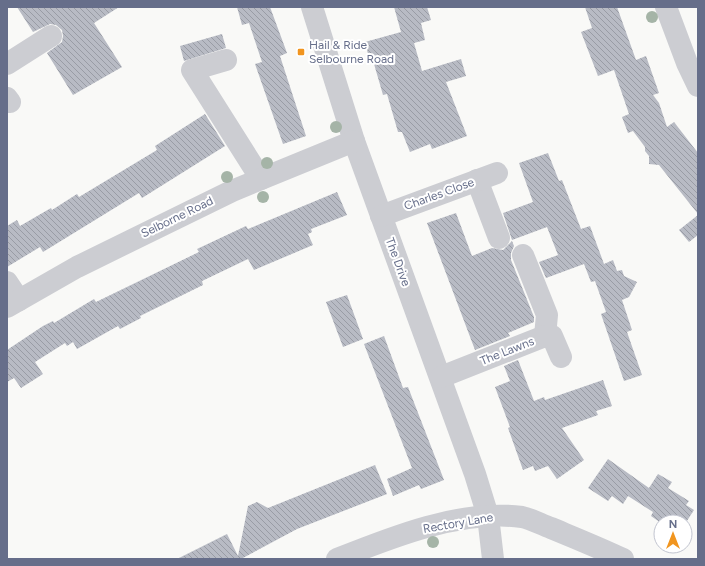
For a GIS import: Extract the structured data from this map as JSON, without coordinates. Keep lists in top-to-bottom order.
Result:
{
  "streets": {
    "street": [
      "Charles Close",
      "Selborne Road",
      "The Drive",
      "The Lawns",
      "Rectory Lane"
    ]
  },
  "crossings": [
    ["Charles Close", "The Drive"],
    ["Selborne Road", "The Drive"],
    ["The Drive", "The Lawns"],
    ["The Drive", "Rectory Lane"]
  ],
  "places": {
    "transit": ["Hail & Ride Selbourne Road"]
  },
  "north": "top"
}
